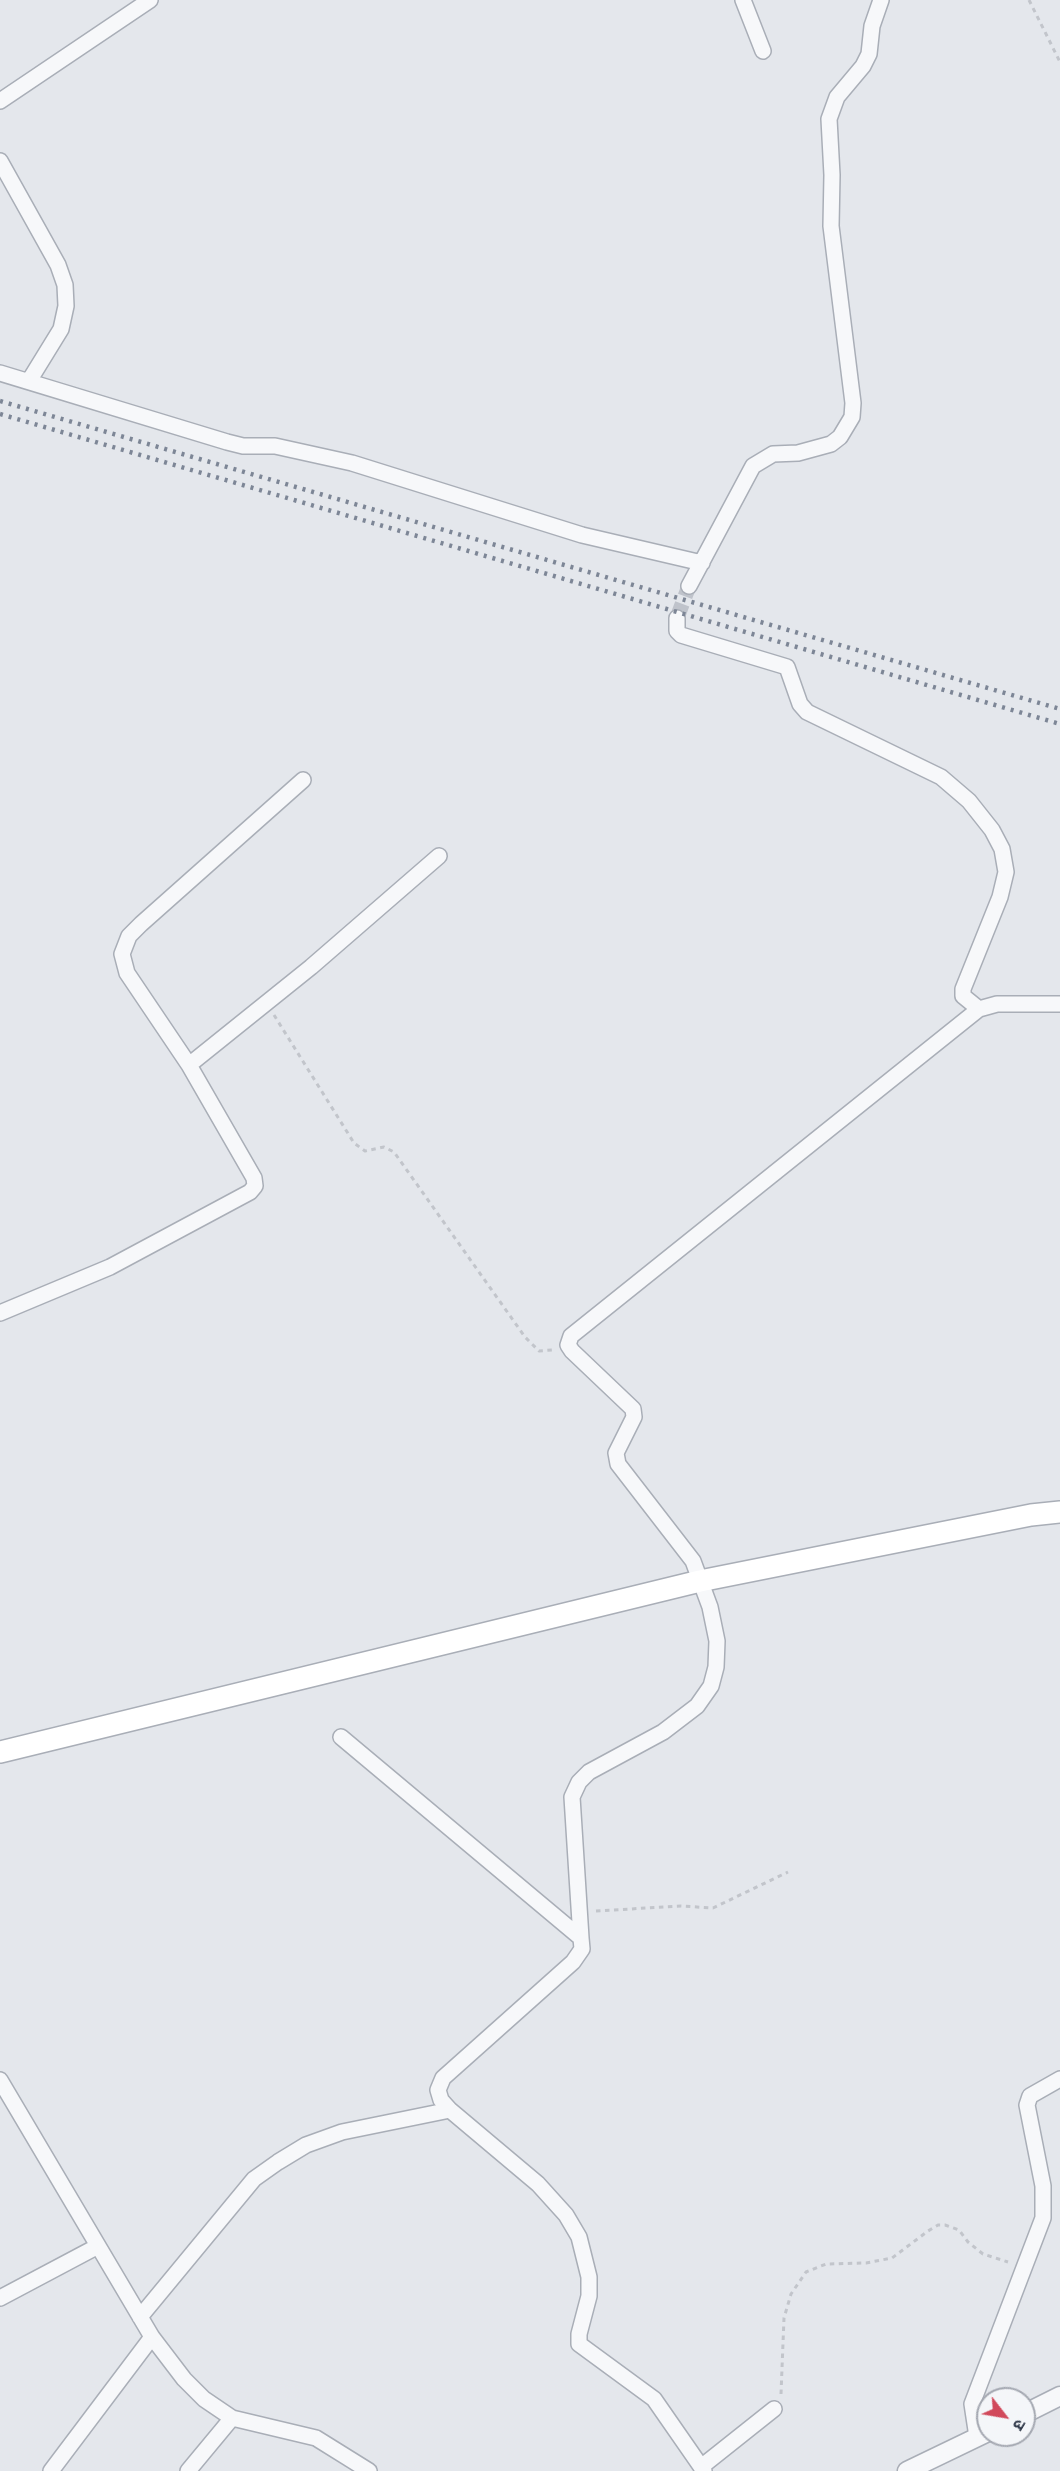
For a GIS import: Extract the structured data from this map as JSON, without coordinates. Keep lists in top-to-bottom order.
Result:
{
  "north": "bottom right"
}
